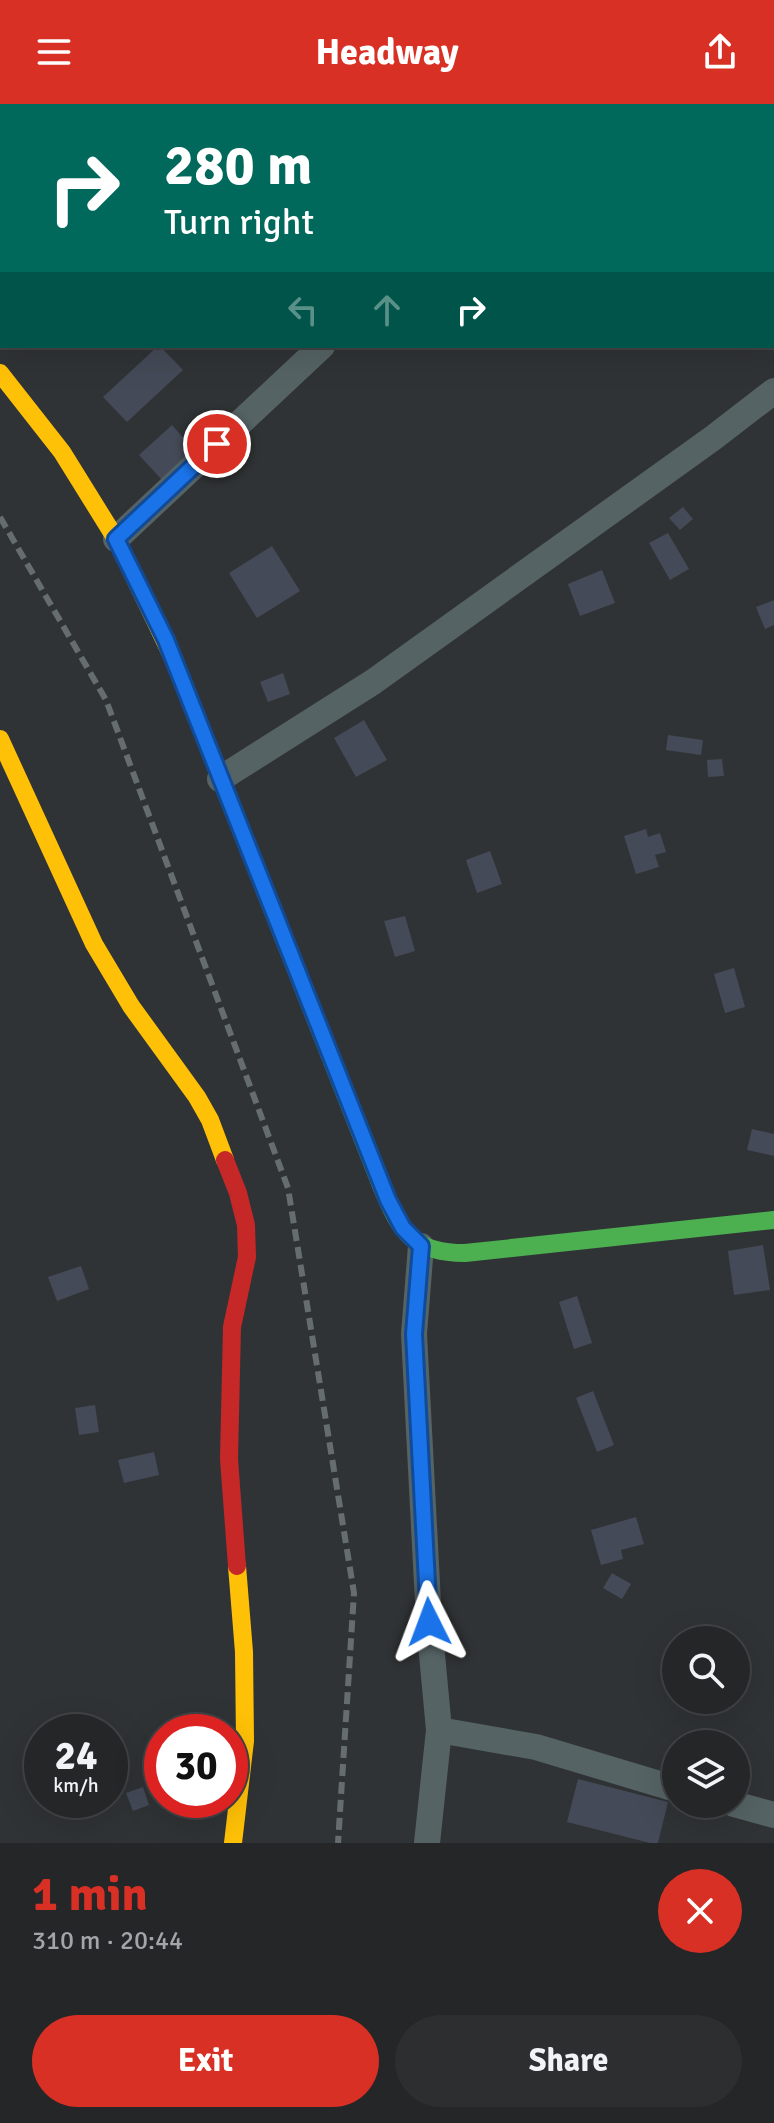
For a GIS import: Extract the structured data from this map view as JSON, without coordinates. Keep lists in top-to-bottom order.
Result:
{
  "page": {
    "header": "Headway",
    "turn": ["280 m", "Turn right"],
    "speed": "24 km/h",
    "limit": "30",
    "heading": ["1 min", "310 m · 20:44"],
    "buttons": ["Exit", "Share"]
  }
}
